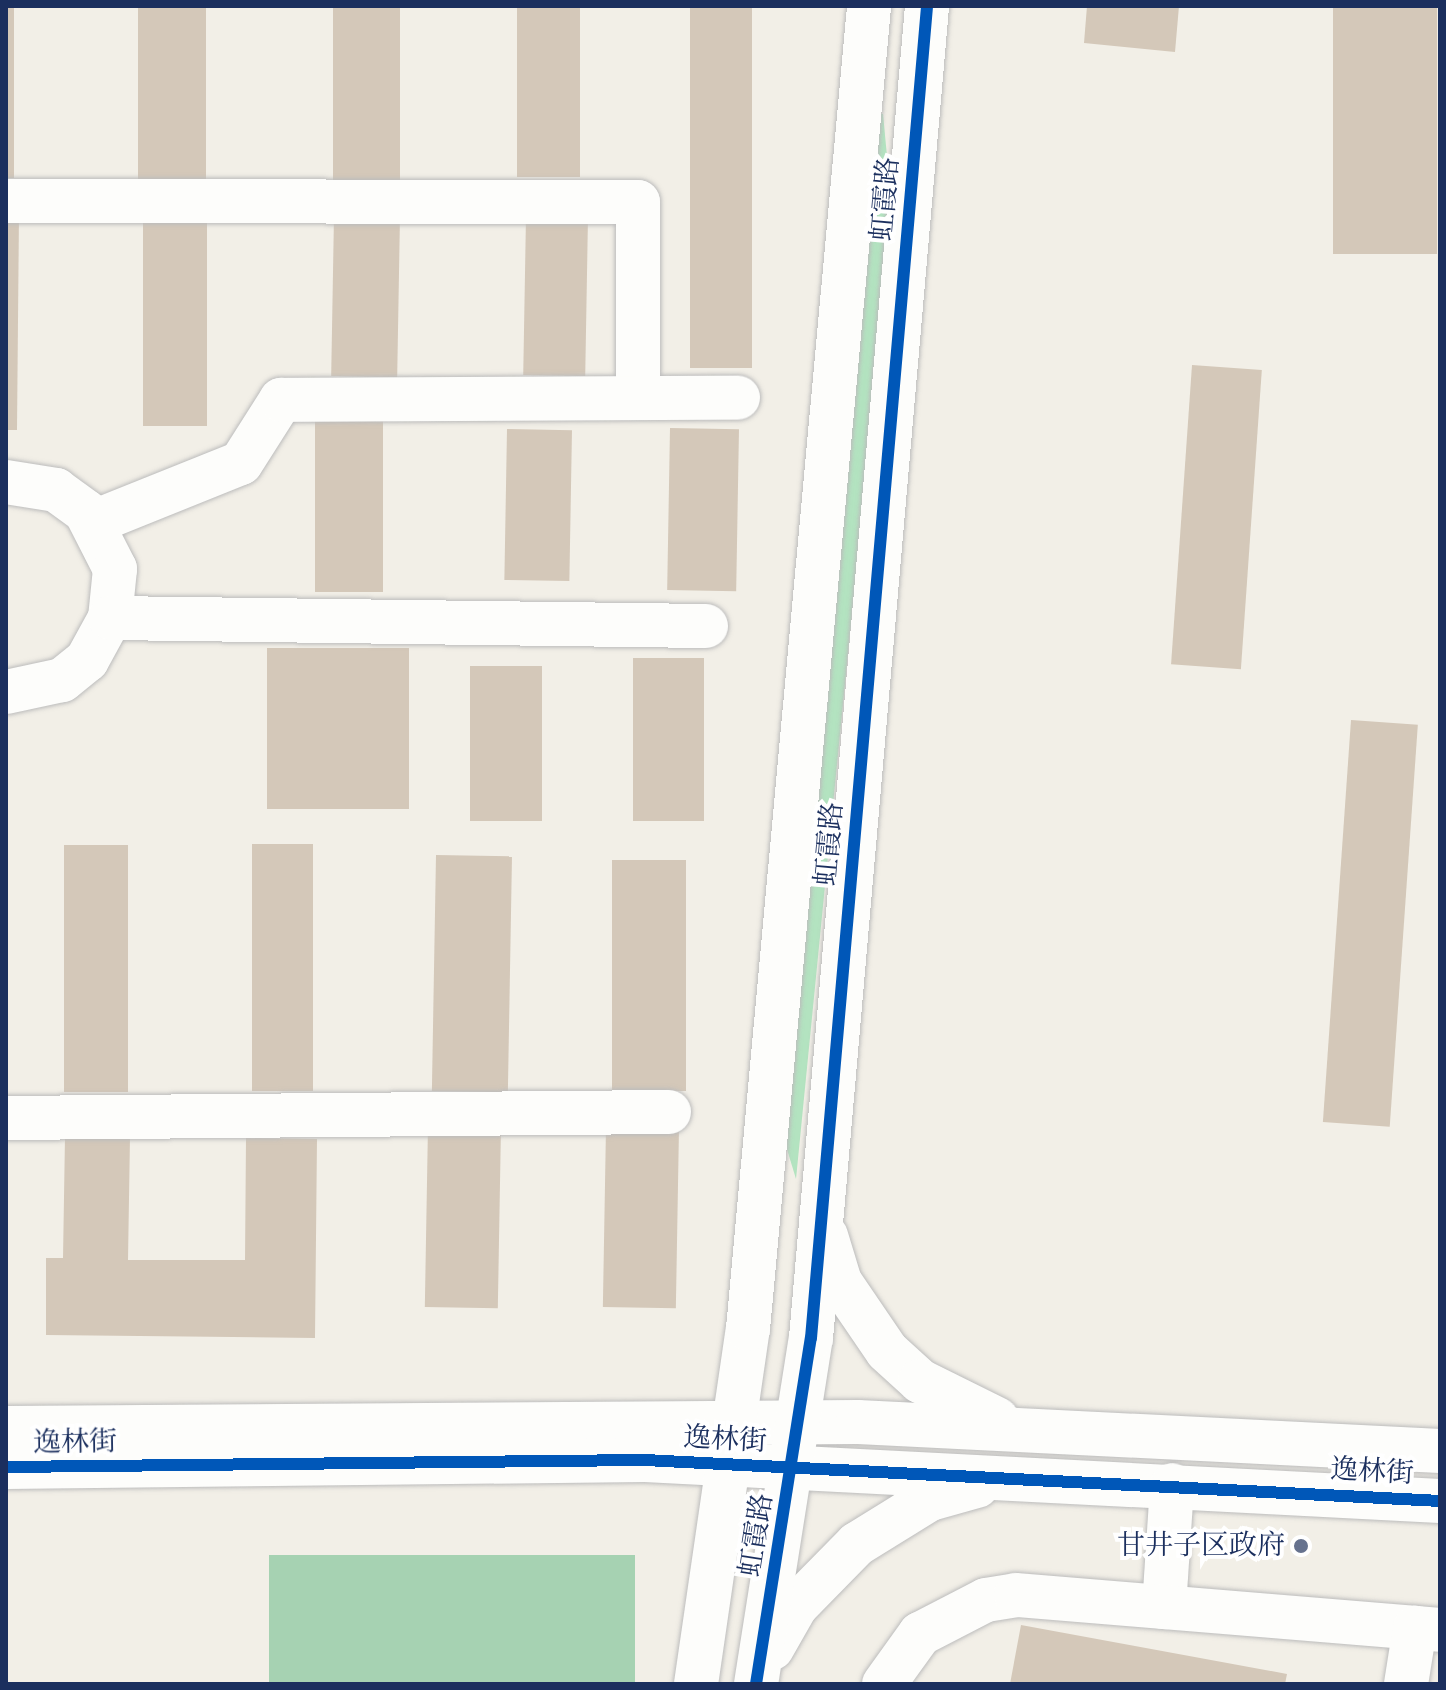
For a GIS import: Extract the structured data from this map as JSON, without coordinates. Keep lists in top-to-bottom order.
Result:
{
  "streets": {
    "street": ["虹霞路", "逸林街"]
  },
  "crossings": [
    ["虹霞路", "逸林街"]
  ],
  "places": ["甘井子区政府"]
}
